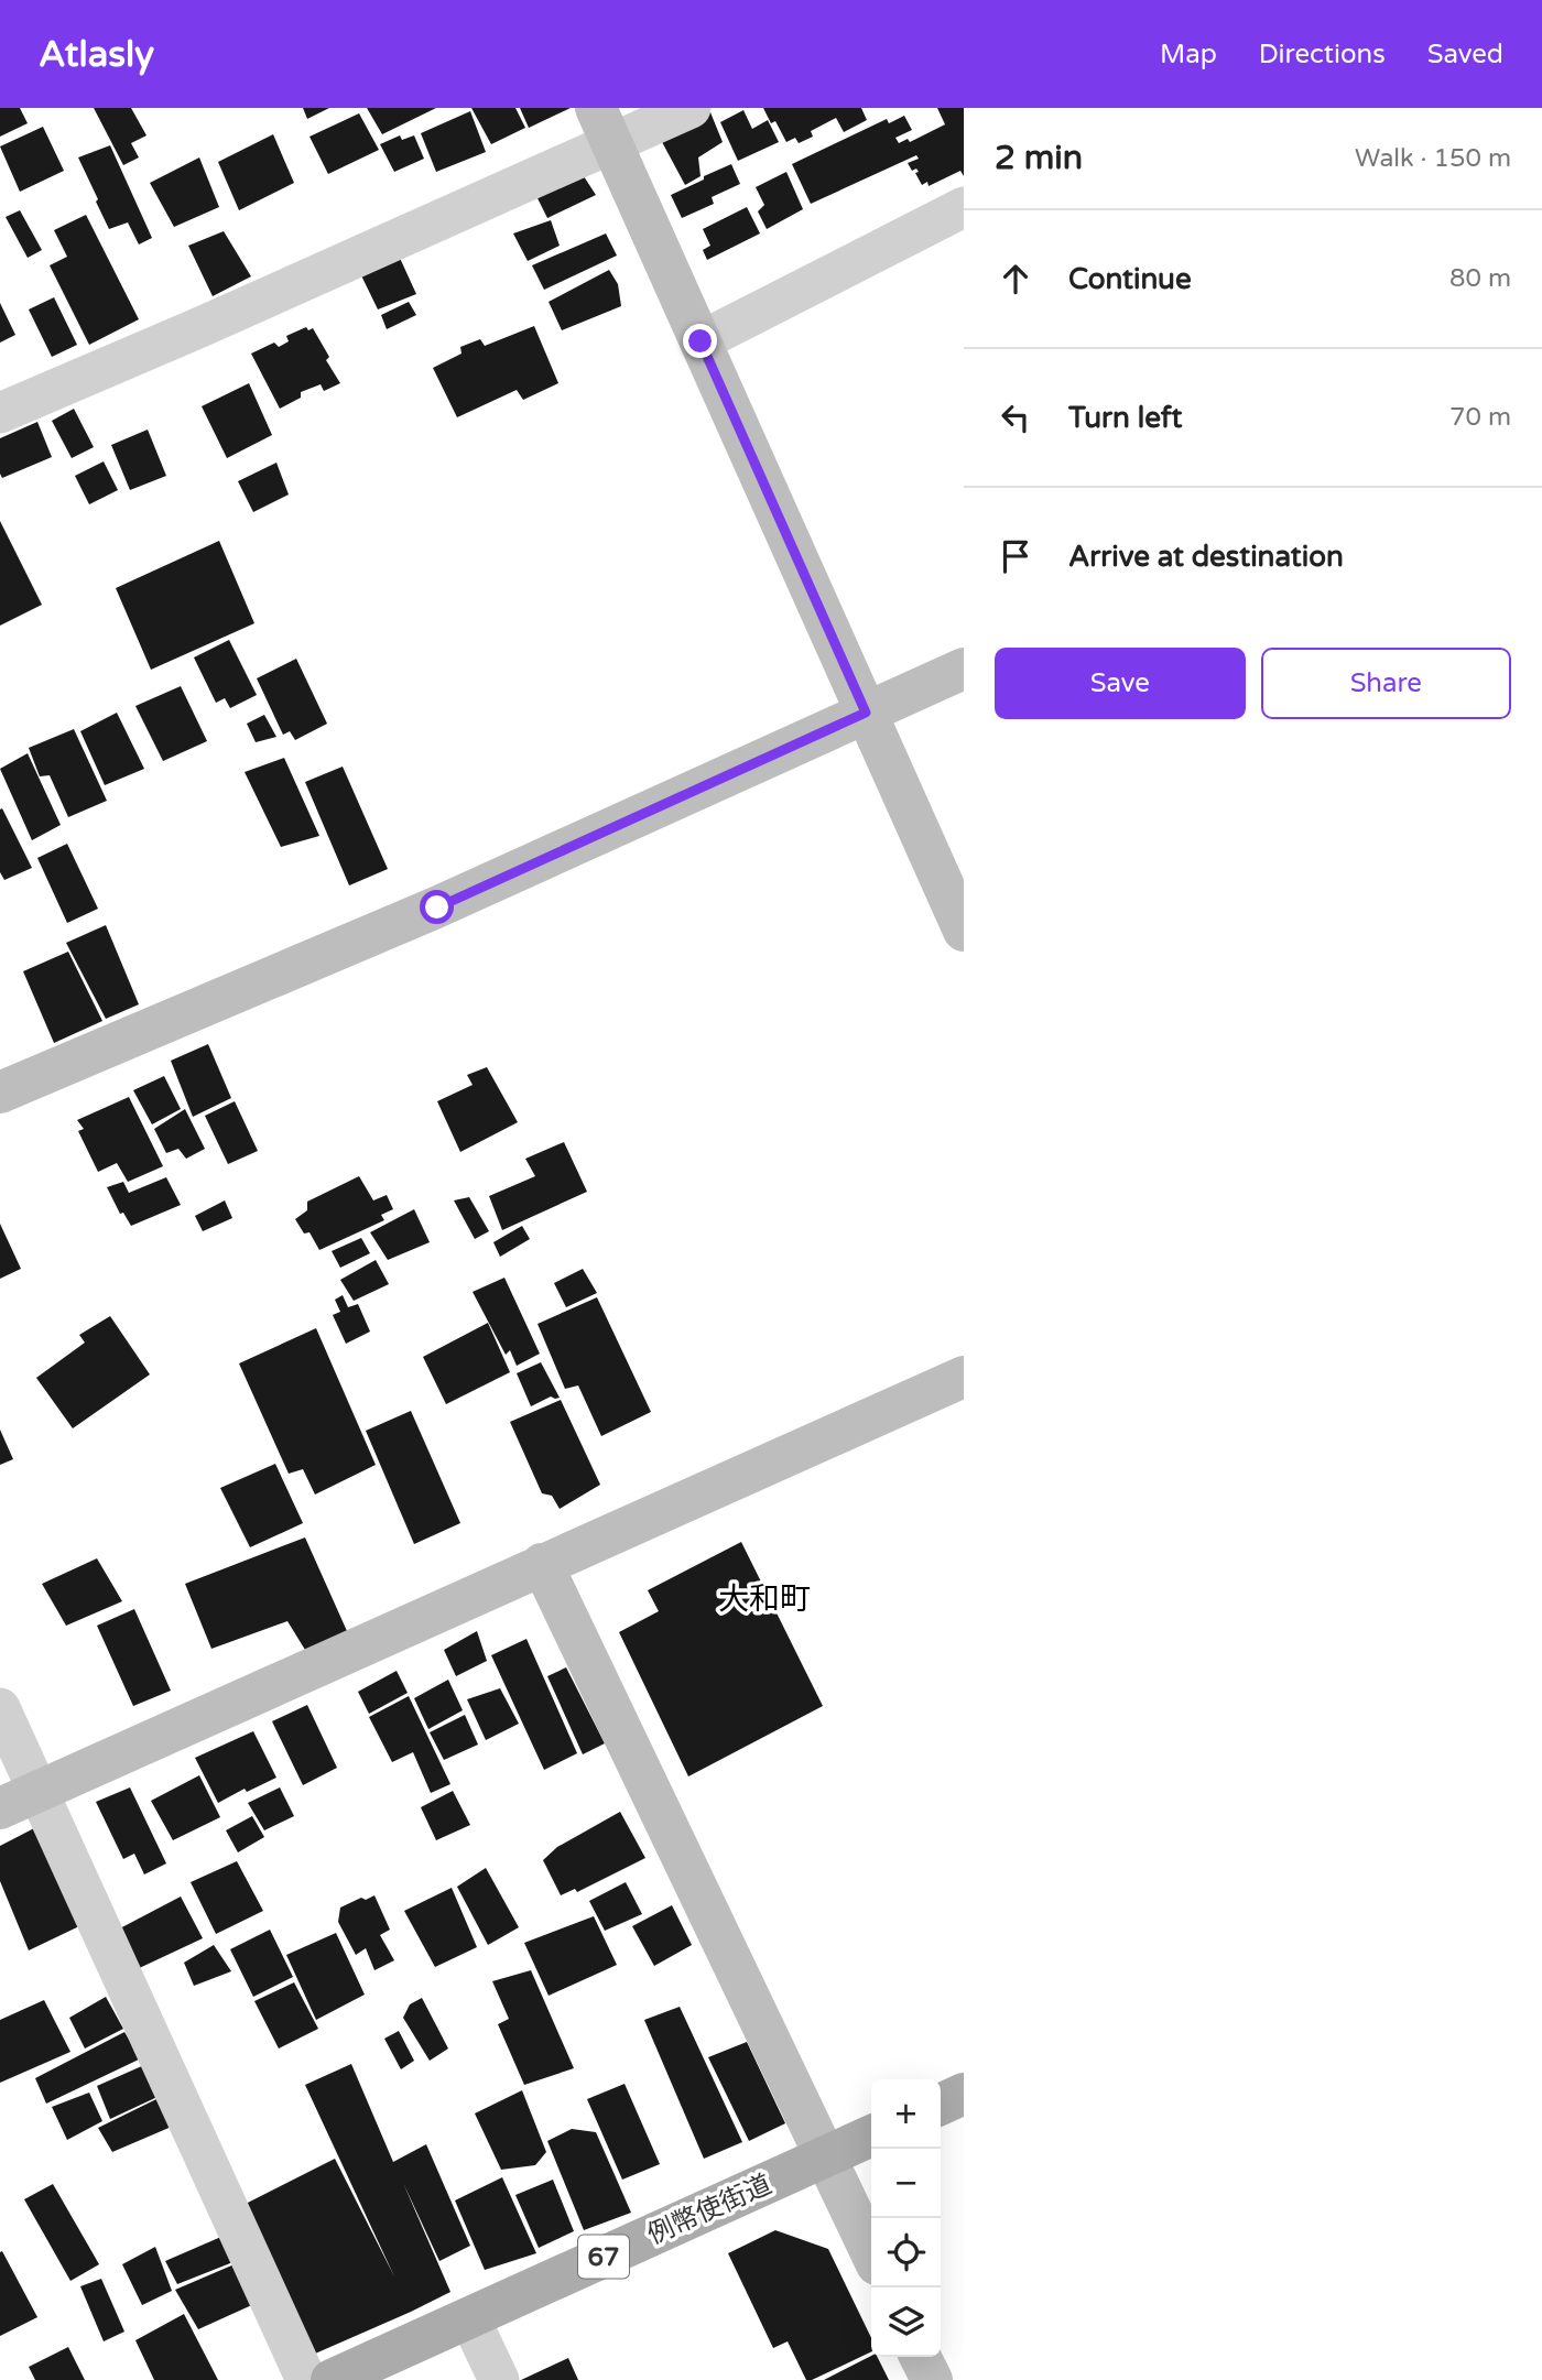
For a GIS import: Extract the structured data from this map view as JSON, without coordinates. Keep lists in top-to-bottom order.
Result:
{
  "streets": {
    "main road": ["例幣使街道", "67"]
  },
  "districts": ["大和町"],
  "page": {
    "header": "Atlasly",
    "nav": ["Map", "Directions", "Saved"],
    "heading": ["2 min", "Walk · 150 m"],
    "list": [
      ["Continue", "80 m"],
      ["Turn left", "70 m"],
      "Arrive at destination"
    ],
    "buttons": ["Save", "Share"],
    "map_buttons": ["+", "−"]
  }
}
